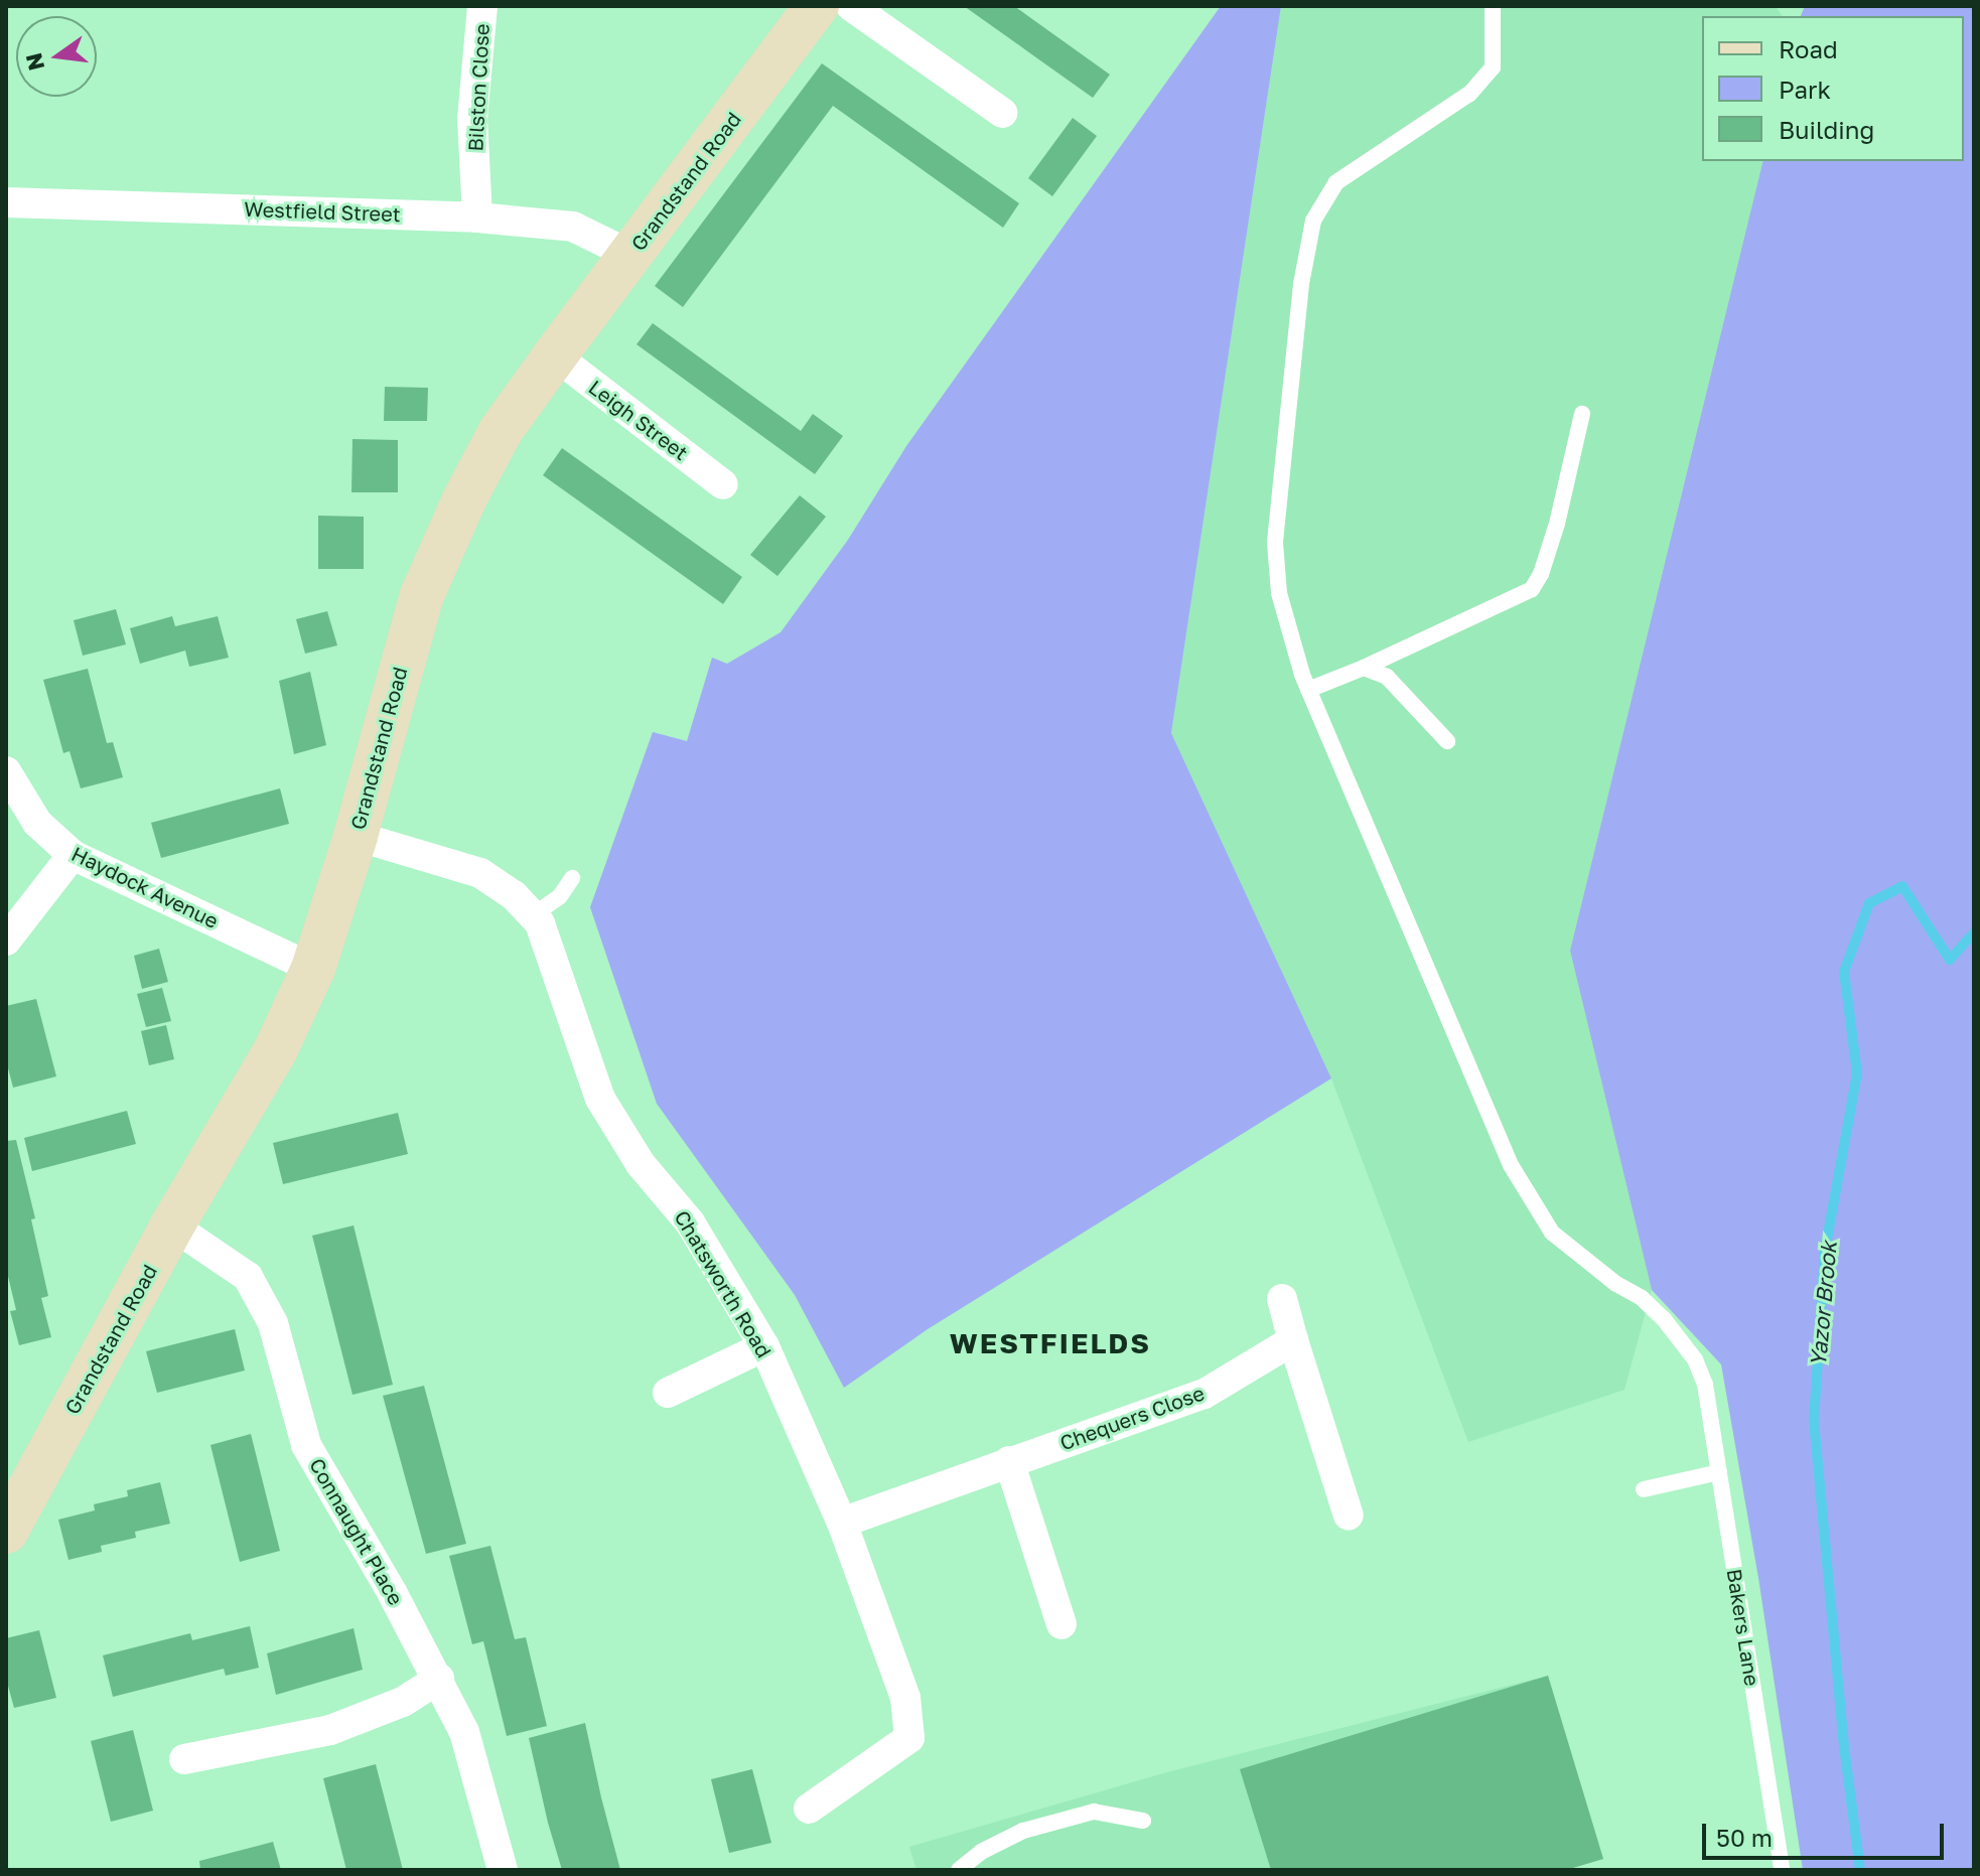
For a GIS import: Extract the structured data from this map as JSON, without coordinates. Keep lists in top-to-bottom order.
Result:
{
  "streets": {
    "street": [
      "Bilston Close",
      "Grandstand Road",
      "Westfield Street",
      "Leigh Street",
      "Haydock Avenue",
      "Chatsworth Road",
      "Chequers Close",
      "Connaught Place"
    ],
    "lane": ["Bakers Lane"]
  },
  "crossings": [
    ["Bilston Close", "Westfield Street"],
    ["Grandstand Road", "Westfield Street"],
    ["Grandstand Road", "Leigh Street"],
    ["Grandstand Road", "Haydock Avenue"],
    ["Grandstand Road", "Chatsworth Road"],
    ["Grandstand Road", "Connaught Place"],
    ["Chatsworth Road", "Chequers Close"]
  ],
  "districts": ["WESTFIELDS"],
  "water": ["Yazor Brook"],
  "legend": ["Road", "Park", "Building"],
  "scale_bar": "50 m",
  "north": "left"
}
